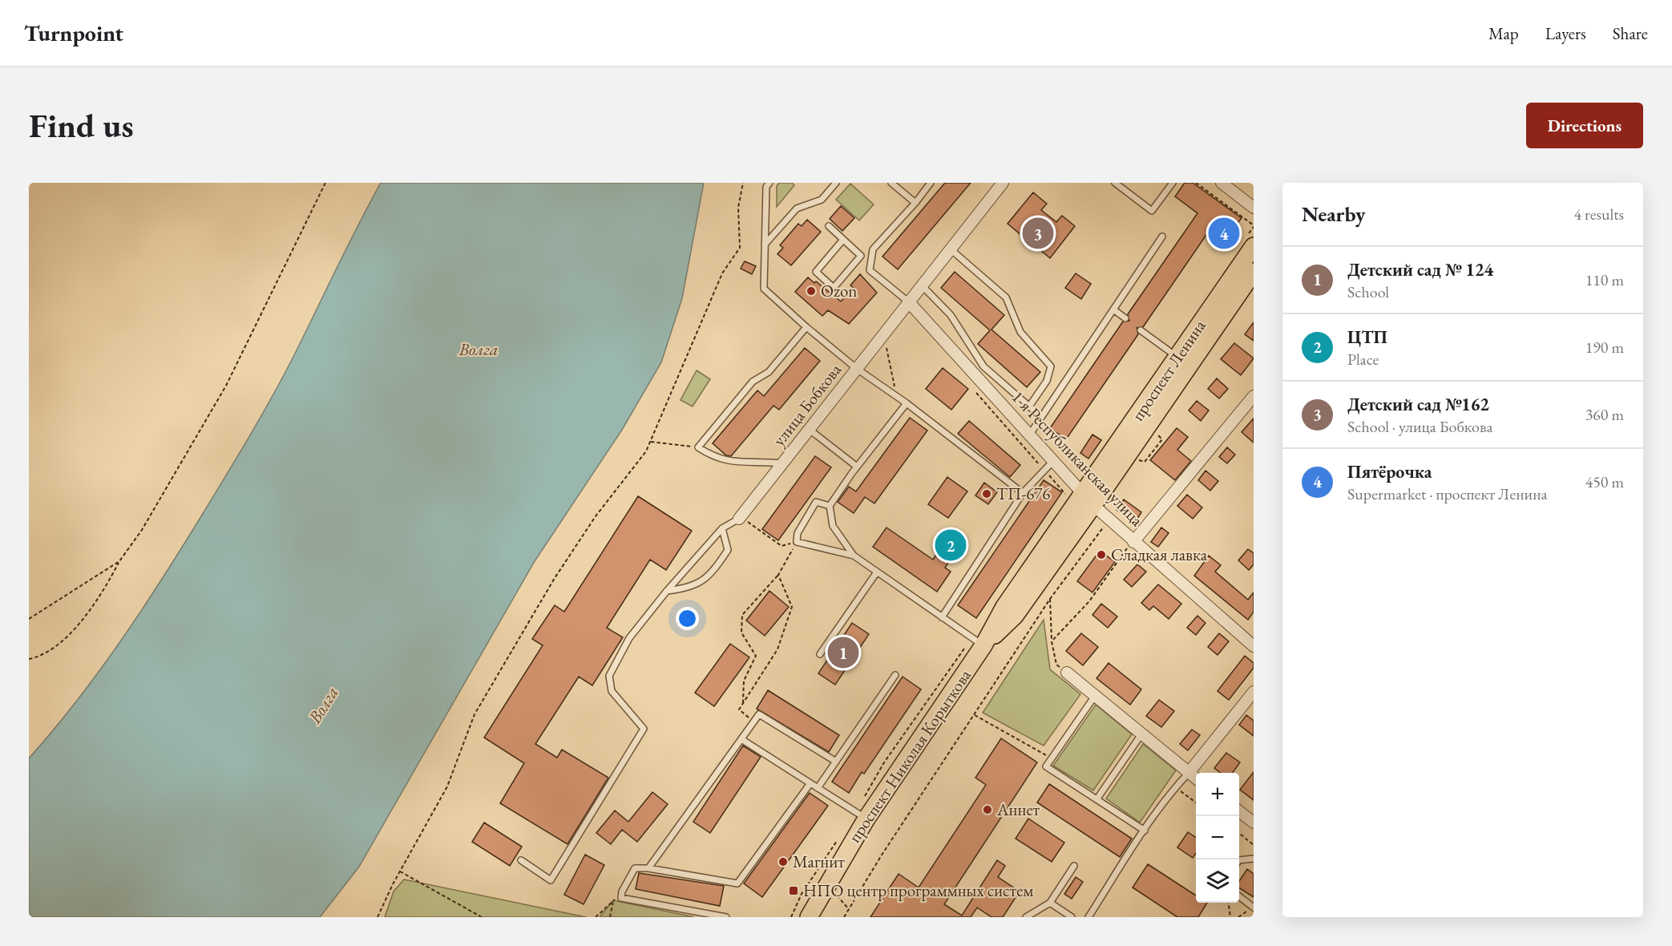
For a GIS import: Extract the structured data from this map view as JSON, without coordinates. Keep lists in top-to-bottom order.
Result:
{
  "streets": {
    "main road": ["проспект Ленина", "проспект Николая Корыткова"],
    "street": ["улица Бобкова", "1-я Республиканская улица"]
  },
  "crossings": [
    ["проспект Ленина", "1-я Республиканская улица"],
    ["проспект Ленина", "проспект Николая Корыткова"],
    ["улица Бобкова", "1-я Республиканская улица"],
    ["1-я Республиканская улица", "проспект Николая Корыткова"]
  ],
  "water": ["Волга"],
  "places": {
    "other": [
      "Ozon",
      "ТП-676",
      "Сладкая лавка",
      "Аннет",
      "Магнит"
    ],
    "transit": ["НПО центр программных систем"]
  },
  "page": {
    "header": "Turnpoint",
    "nav": ["Map", "Layers", "Share"],
    "buttons": "Directions",
    "title": "Find us",
    "heading": ["Nearby", "4 results"],
    "pins": [
      "3",
      "4",
      "2",
      "1"
    ],
    "list": [
      {
        "mark": "1",
        "name": "Детский сад № 124",
        "note": "School",
        "value": "110 m"
      },
      {
        "mark": "2",
        "name": "ЦТП",
        "note": "Place",
        "value": "190 m"
      },
      {
        "mark": "3",
        "name": "Детский сад №162",
        "note": "School · улица Бобкова",
        "value": "360 m"
      },
      {
        "mark": "4",
        "name": "Пятёрочка",
        "note": "Supermarket · проспект Ленина",
        "value": "450 m"
      }
    ],
    "map_buttons": ["+", "−"]
  }
}
